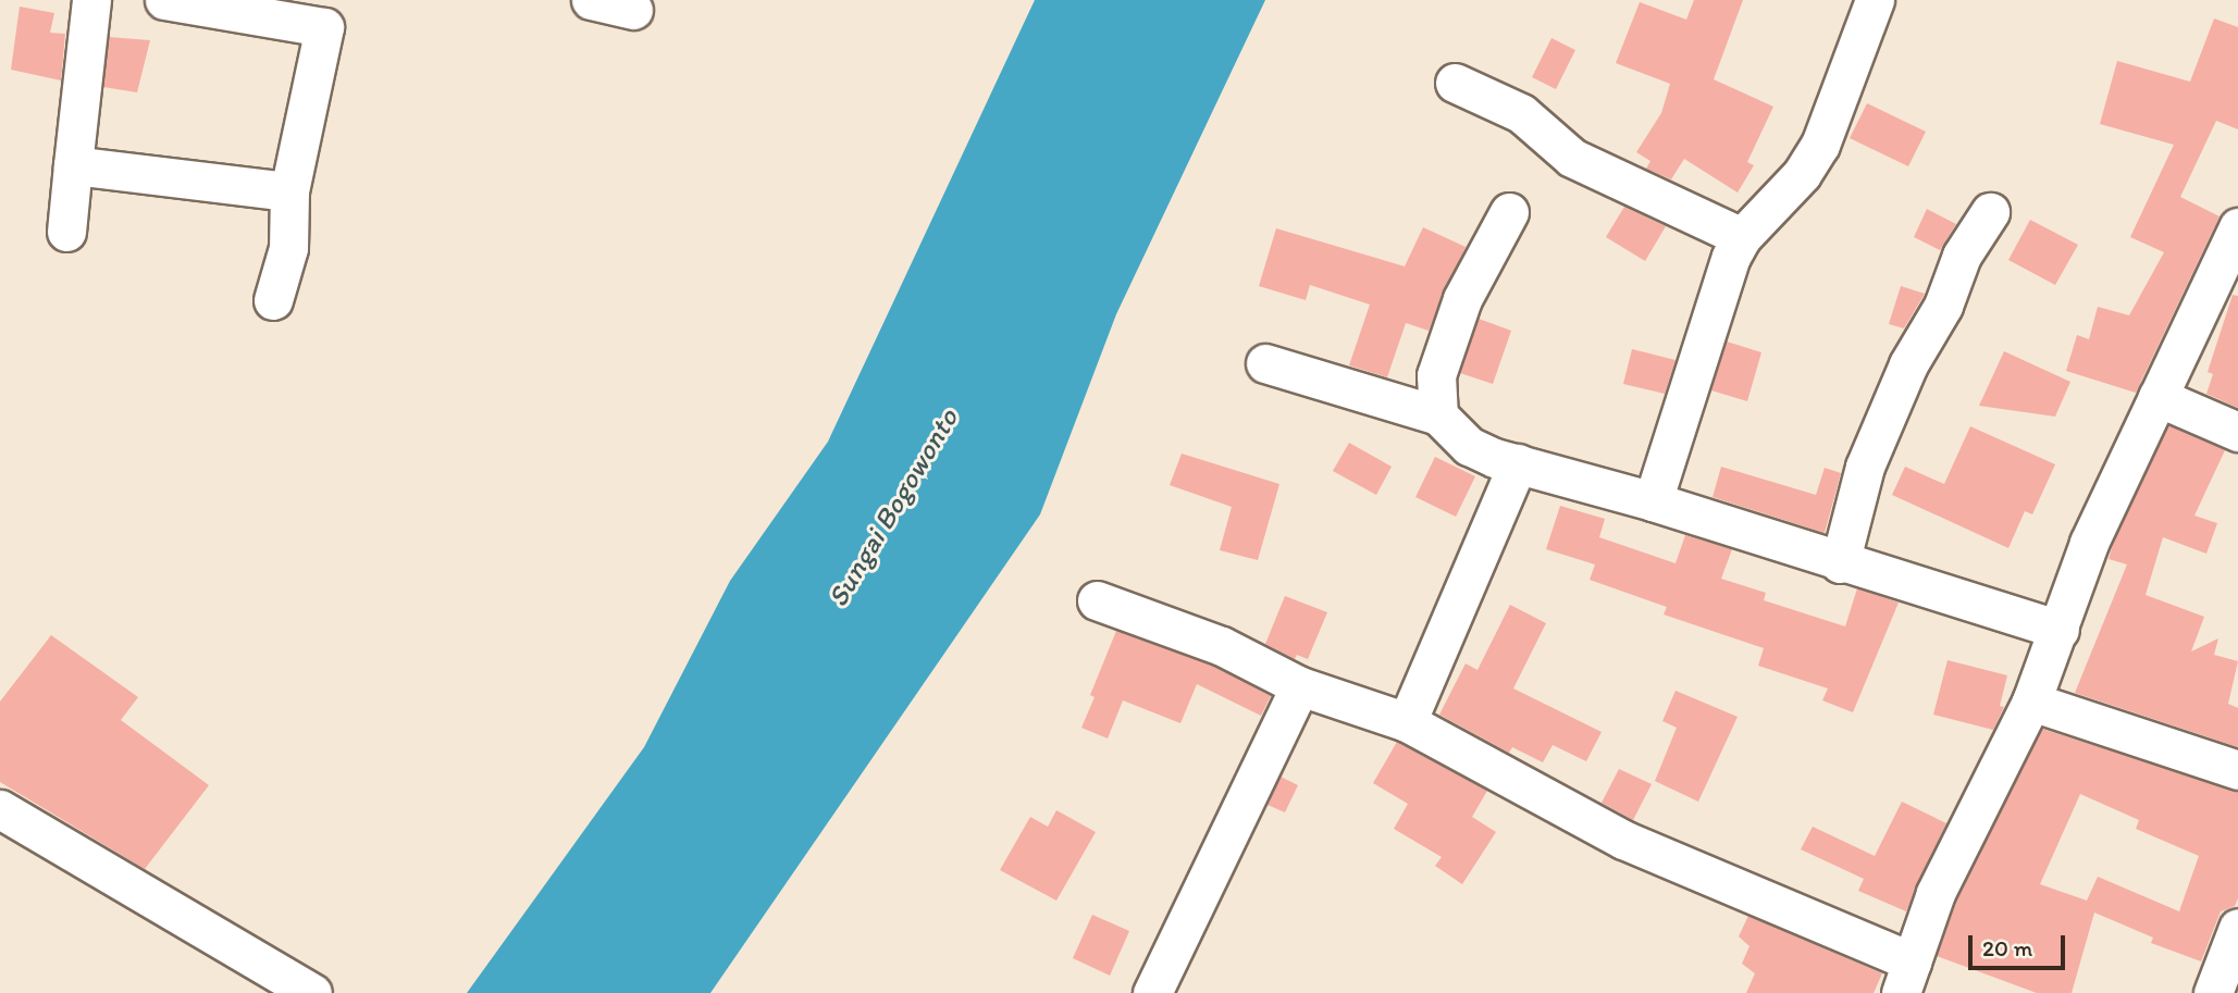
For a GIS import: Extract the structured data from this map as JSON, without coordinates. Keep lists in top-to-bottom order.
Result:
{
  "water": ["Sungai Bogowonto"],
  "scale_bar": "20 m"
}
